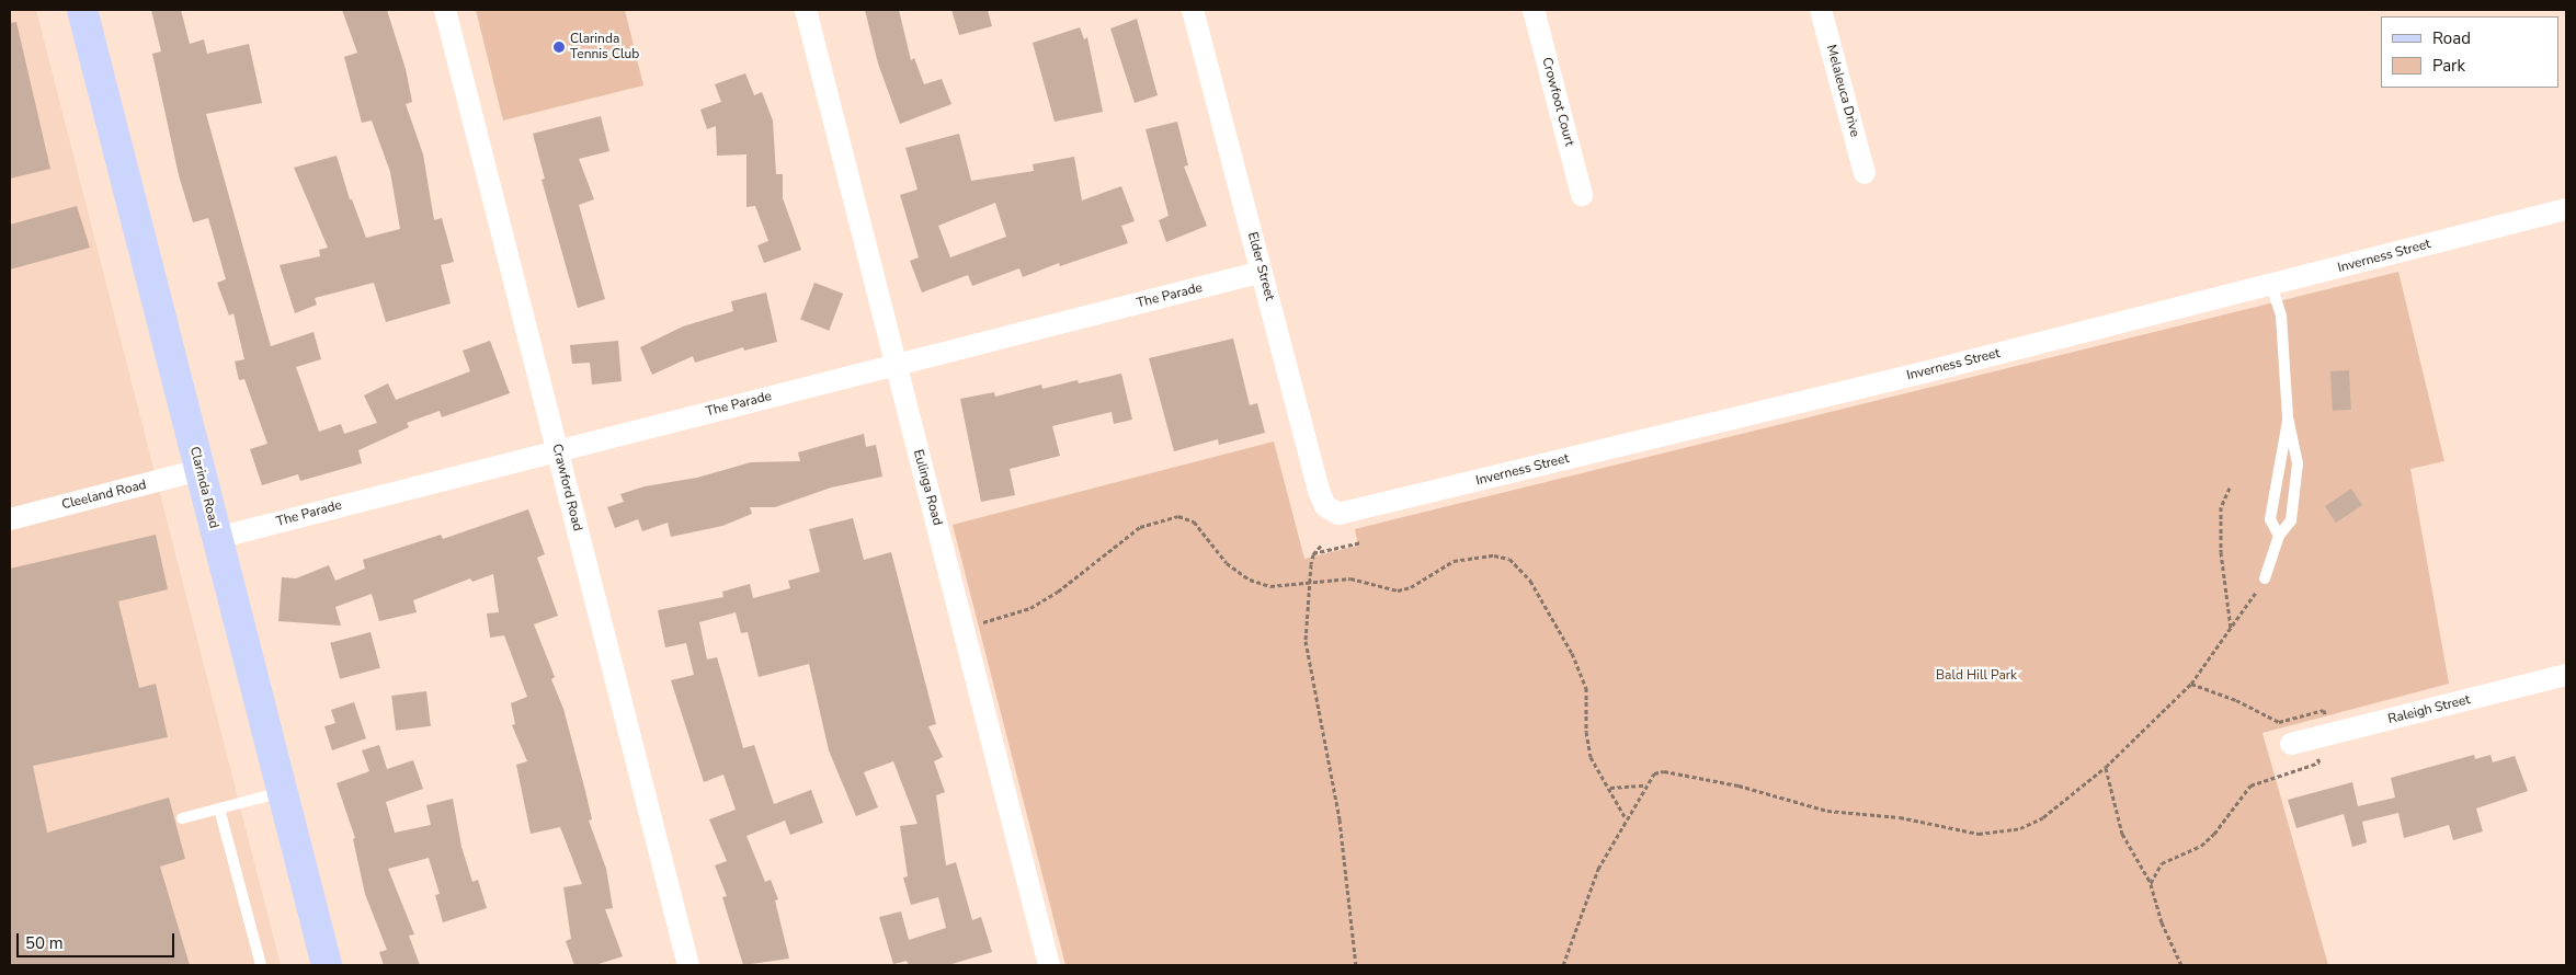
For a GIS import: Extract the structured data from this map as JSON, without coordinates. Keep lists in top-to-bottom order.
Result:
{
  "streets": {
    "main road": ["Clarinda Road"],
    "street": [
      "Melaleuca Drive",
      "Crowfoot Court",
      "Inverness Street",
      "Elder Street",
      "The Parade",
      "Crawford Road",
      "Eulinga Road",
      "Cleeland Road",
      "Raleigh Street"
    ]
  },
  "crossings": [
    ["Inverness Street", "Elder Street"],
    ["Elder Street", "The Parade"],
    ["The Parade", "Clarinda Road"],
    ["The Parade", "Crawford Road"],
    ["The Parade", "Eulinga Road"],
    ["Clarinda Road", "Cleeland Road"]
  ],
  "parks": ["Bald Hill Park"],
  "places": ["Clarinda Tennis Club"],
  "legend": ["Road", "Park"],
  "scale_bar": "50 m"
}
